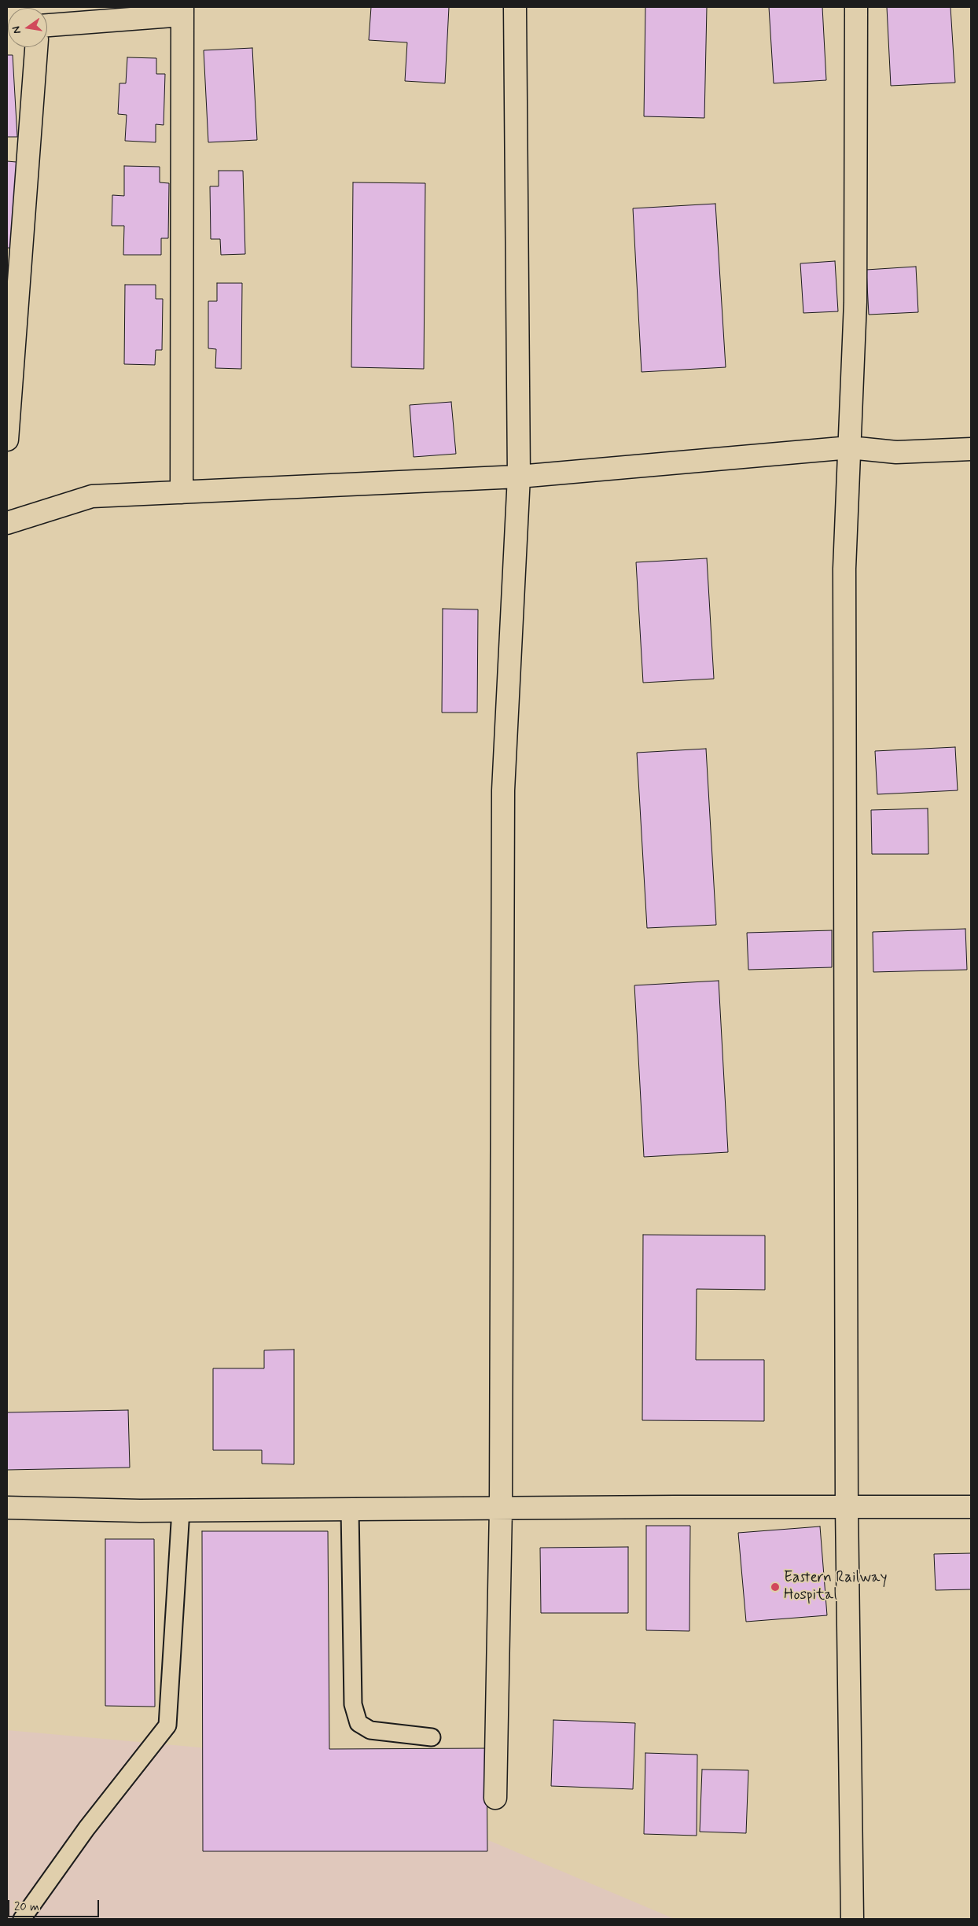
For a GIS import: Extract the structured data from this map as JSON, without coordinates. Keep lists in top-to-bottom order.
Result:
{
  "places": ["Eastern Railway Hospital"],
  "scale_bar": "20 m",
  "north": "left"
}
